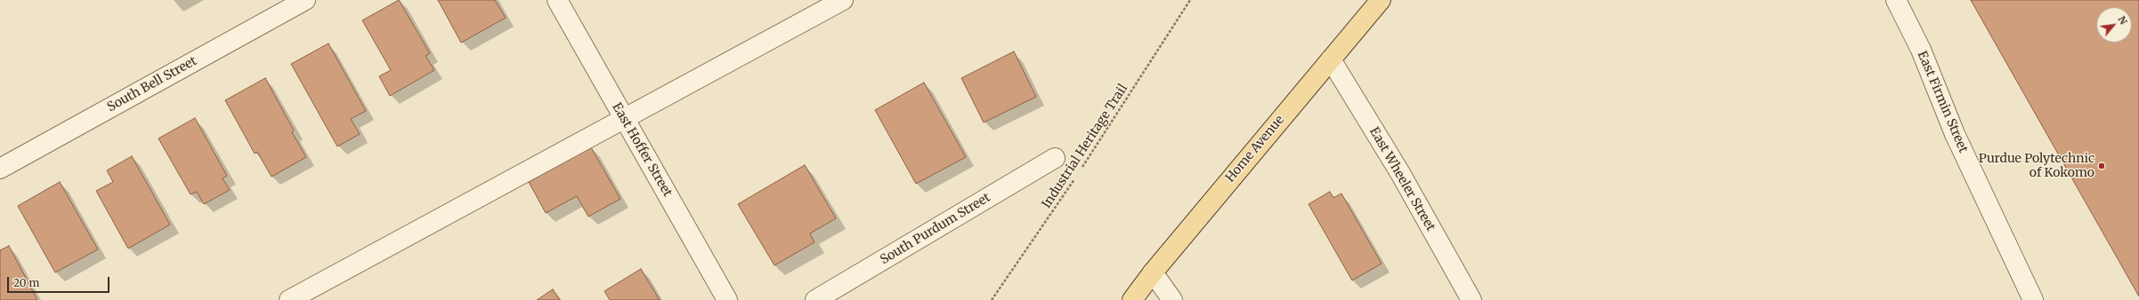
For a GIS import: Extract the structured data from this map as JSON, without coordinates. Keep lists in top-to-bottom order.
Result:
{
  "streets": {
    "main road": ["Home Avenue"],
    "street": [
      "South Bell Street",
      "East Firmin Street",
      "East Hoffer Street",
      "East Wheeler Street",
      "South Purdum Street"
    ],
    "path": ["Industrial Heritage Trail"]
  },
  "crossings": [
    ["Home Avenue", "East Wheeler Street"]
  ],
  "places": ["Purdue Polytechnic of Kokomo"],
  "scale_bar": "20 m",
  "north": "top right"
}
